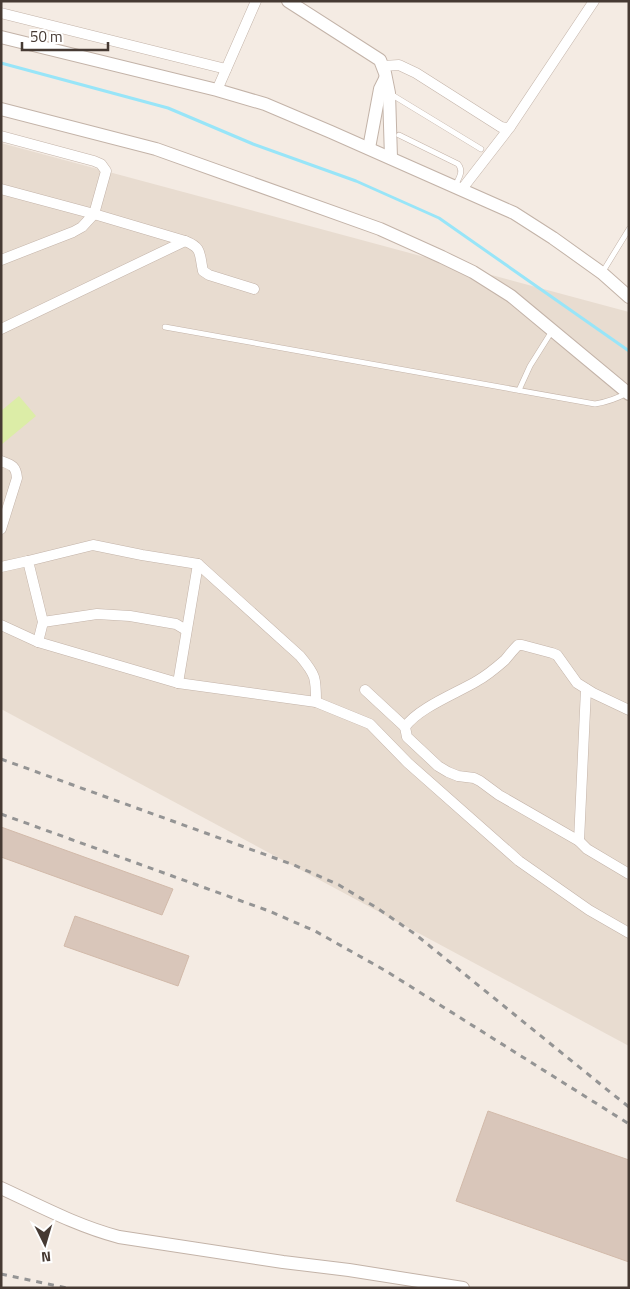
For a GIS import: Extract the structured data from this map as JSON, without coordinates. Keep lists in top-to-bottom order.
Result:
{
  "scale_bar": "50 m",
  "north": "bottom"
}
